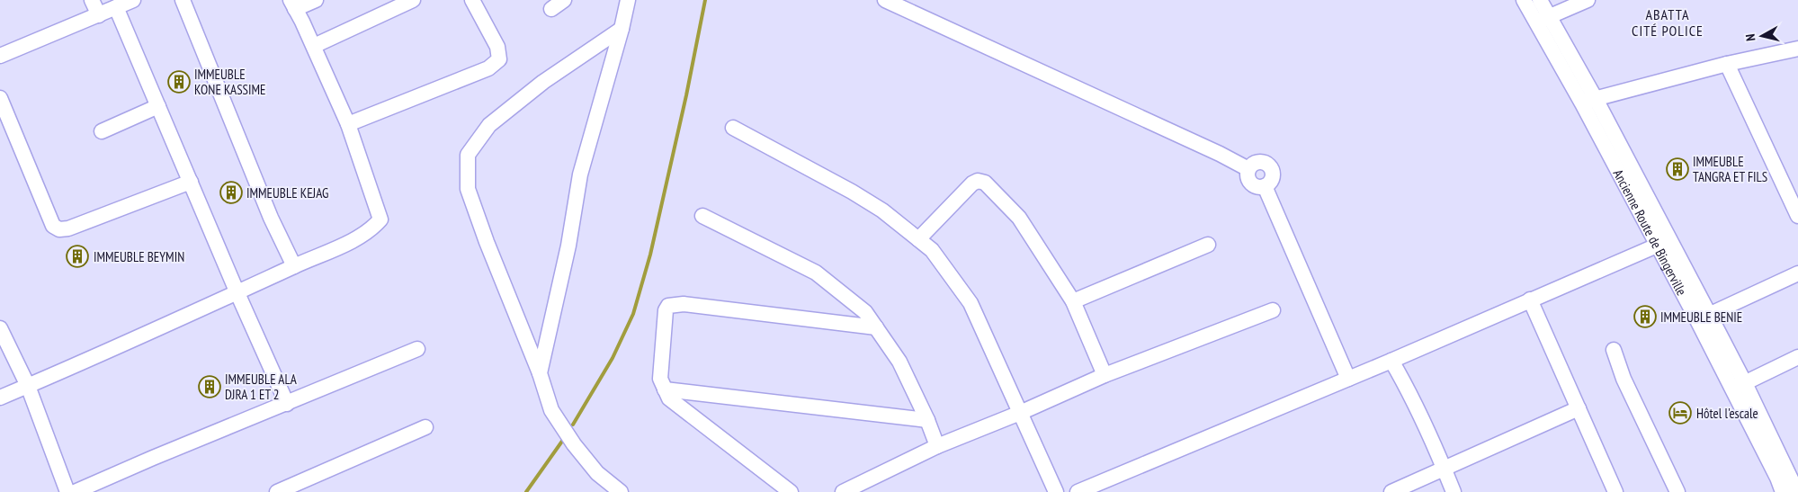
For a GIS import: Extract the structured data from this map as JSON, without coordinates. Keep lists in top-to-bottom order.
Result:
{
  "streets": {
    "street": ["Ancienne Route de Bingerville"]
  },
  "districts": ["ABATTA CITÉ POLICE"],
  "places": {
    "building": [
      "IMMEUBLE KONE KASSIME",
      "IMMEUBLE TANGRA ET FILS",
      "IMMEUBLE KEJAG",
      "IMMEUBLE BEYMIN",
      "IMMEUBLE BENIE",
      "IMMEUBLE ALA DJRA 1 ET 2"
    ],
    "hotel": ["Hôtel l'escale"]
  },
  "north": "left"
}
